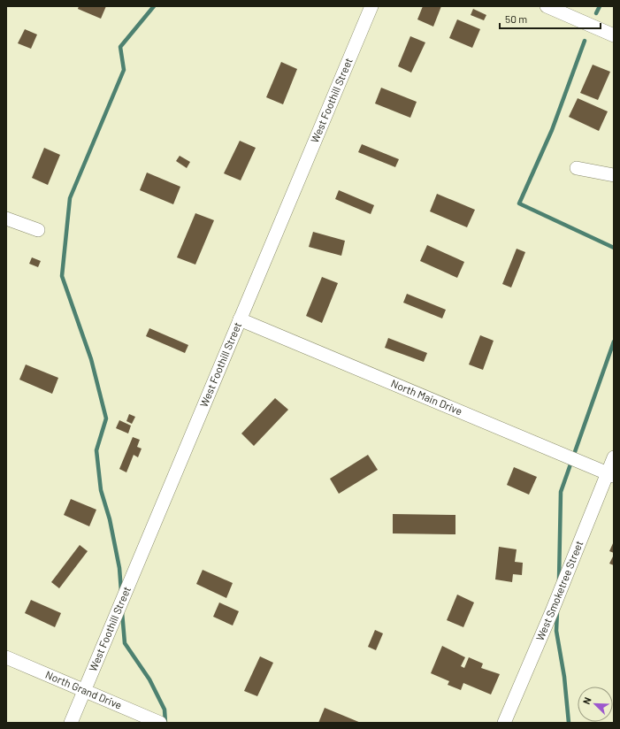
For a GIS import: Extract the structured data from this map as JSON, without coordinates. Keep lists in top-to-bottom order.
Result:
{
  "streets": {
    "street": [
      "West Foothill Street",
      "North Main Drive",
      "West Smoketree Street",
      "North Grand Drive"
    ]
  },
  "crossings": [
    ["West Foothill Street", "North Main Drive"],
    ["West Foothill Street", "North Grand Drive"],
    ["North Main Drive", "West Smoketree Street"]
  ],
  "scale_bar": "50 m",
  "north": "top left"
}
